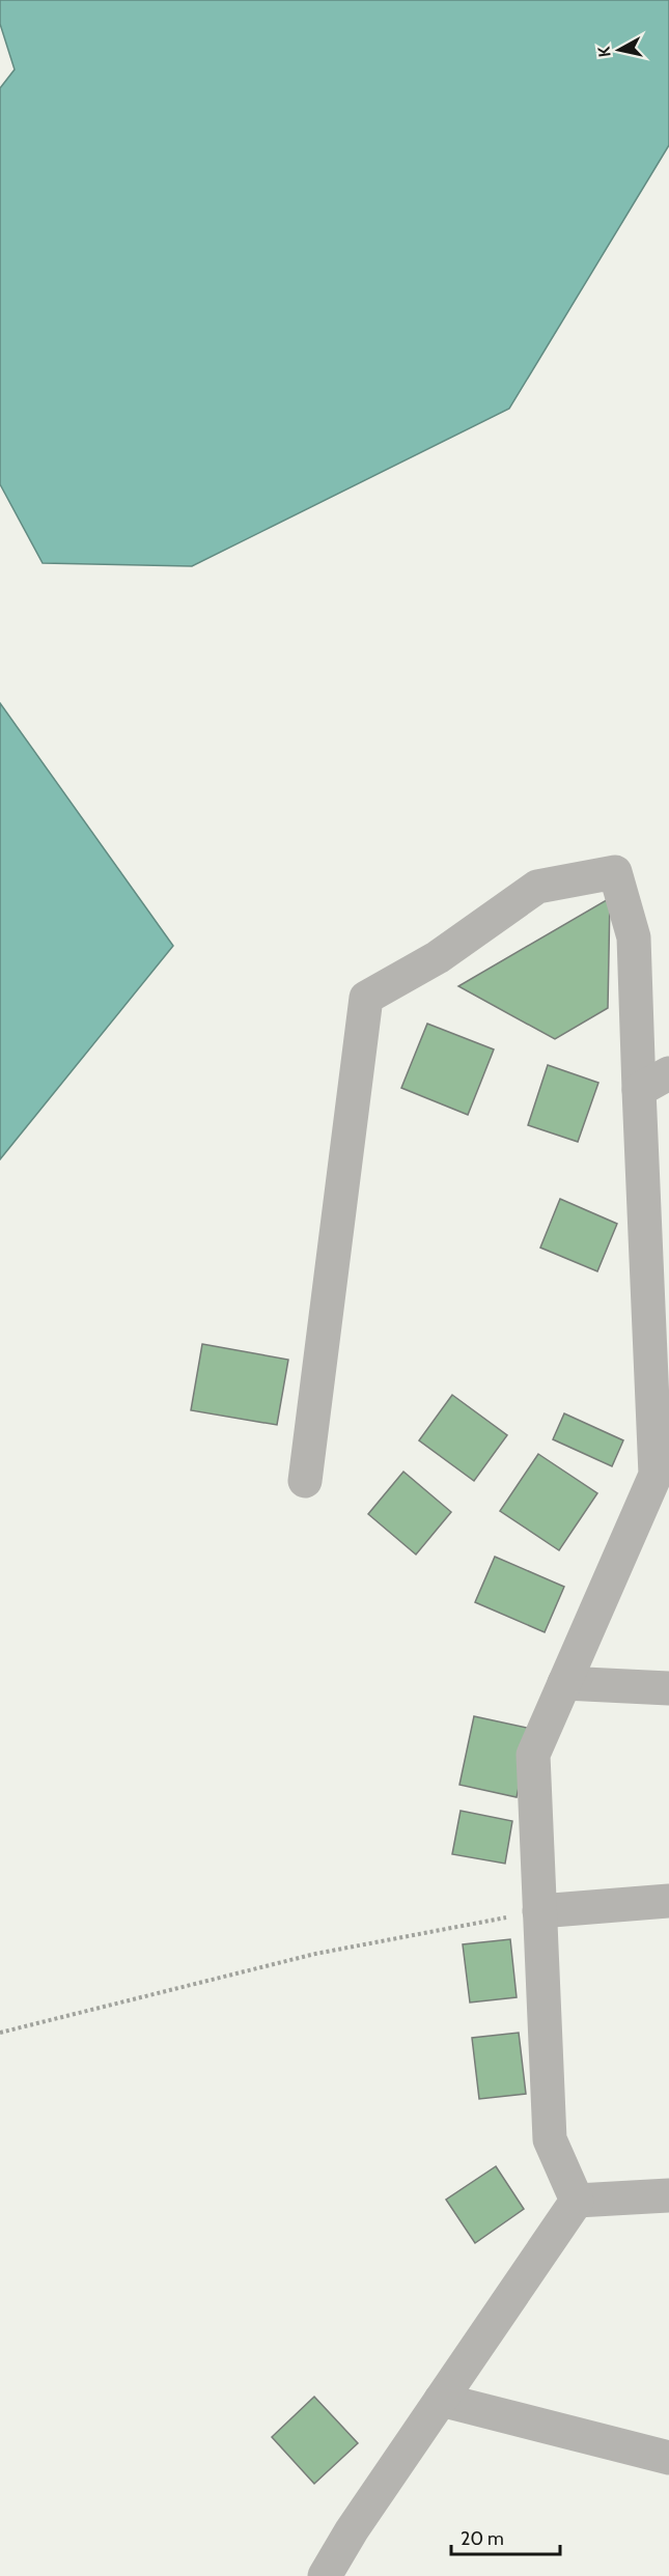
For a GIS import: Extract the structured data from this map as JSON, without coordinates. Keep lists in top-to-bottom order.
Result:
{
  "scale_bar": "20 m",
  "north": "left"
}
